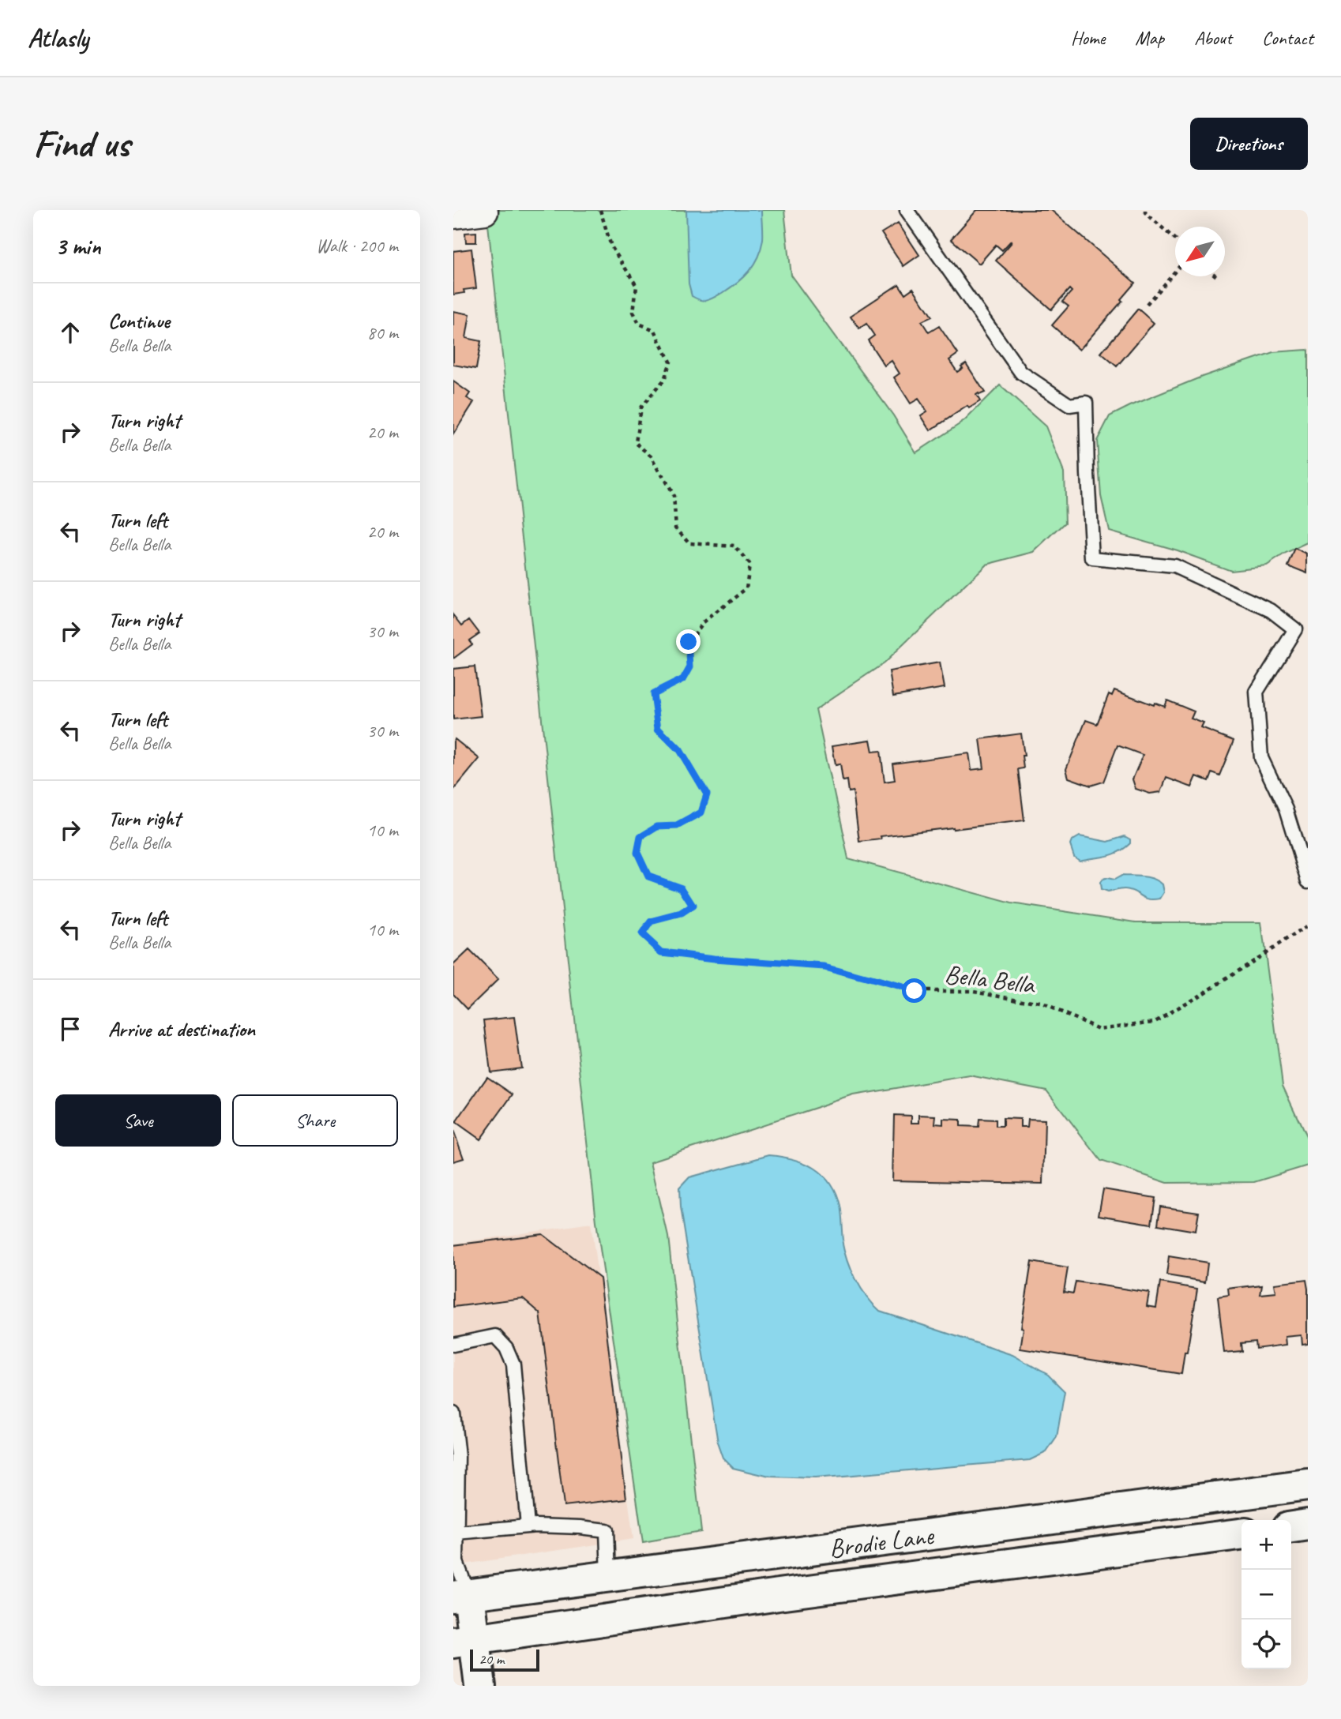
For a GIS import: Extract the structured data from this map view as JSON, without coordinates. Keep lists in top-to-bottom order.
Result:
{
  "streets": {
    "main road": ["Brodie Lane"],
    "path": ["Bella Bella"]
  },
  "scale_bar": "20 m",
  "north": "bottom left",
  "page": {
    "header": "Atlasly",
    "nav": [
      "Home",
      "Map",
      "About",
      "Contact"
    ],
    "buttons": [
      "Directions",
      ["Save", "Share"]
    ],
    "title": "Find us",
    "heading": ["3 min", "Walk · 200 m"],
    "list": [
      ["Continue", "Bella Bella", "80 m"],
      ["Turn right", "Bella Bella", "20 m"],
      ["Turn left", "Bella Bella", "20 m"],
      ["Turn right", "Bella Bella", "30 m"],
      ["Turn left", "Bella Bella", "30 m"],
      ["Turn right", "Bella Bella", "10 m"],
      ["Turn left", "Bella Bella", "10 m"],
      "Arrive at destination"
    ],
    "map_buttons": ["+", "−"],
    "scale": "20 m"
  }
}
